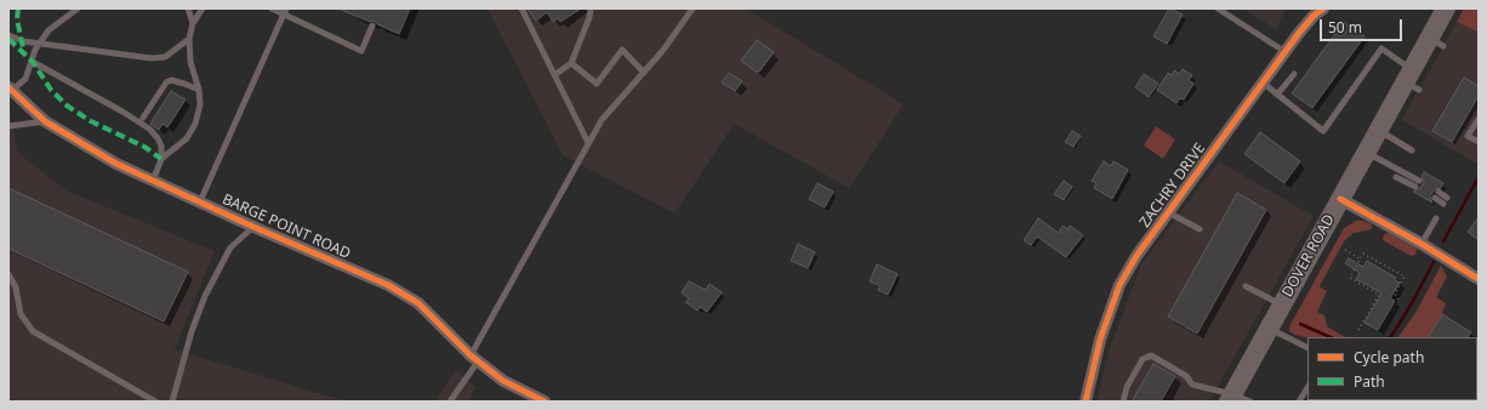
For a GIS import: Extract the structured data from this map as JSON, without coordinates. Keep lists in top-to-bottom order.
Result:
{
  "streets": {
    "main road": ["DOVER ROAD"],
    "street": ["ZACHRY DRIVE", "BARGE POINT ROAD"]
  },
  "legend": ["Cycle path", "Path"],
  "scale_bar": "50 m"
}
